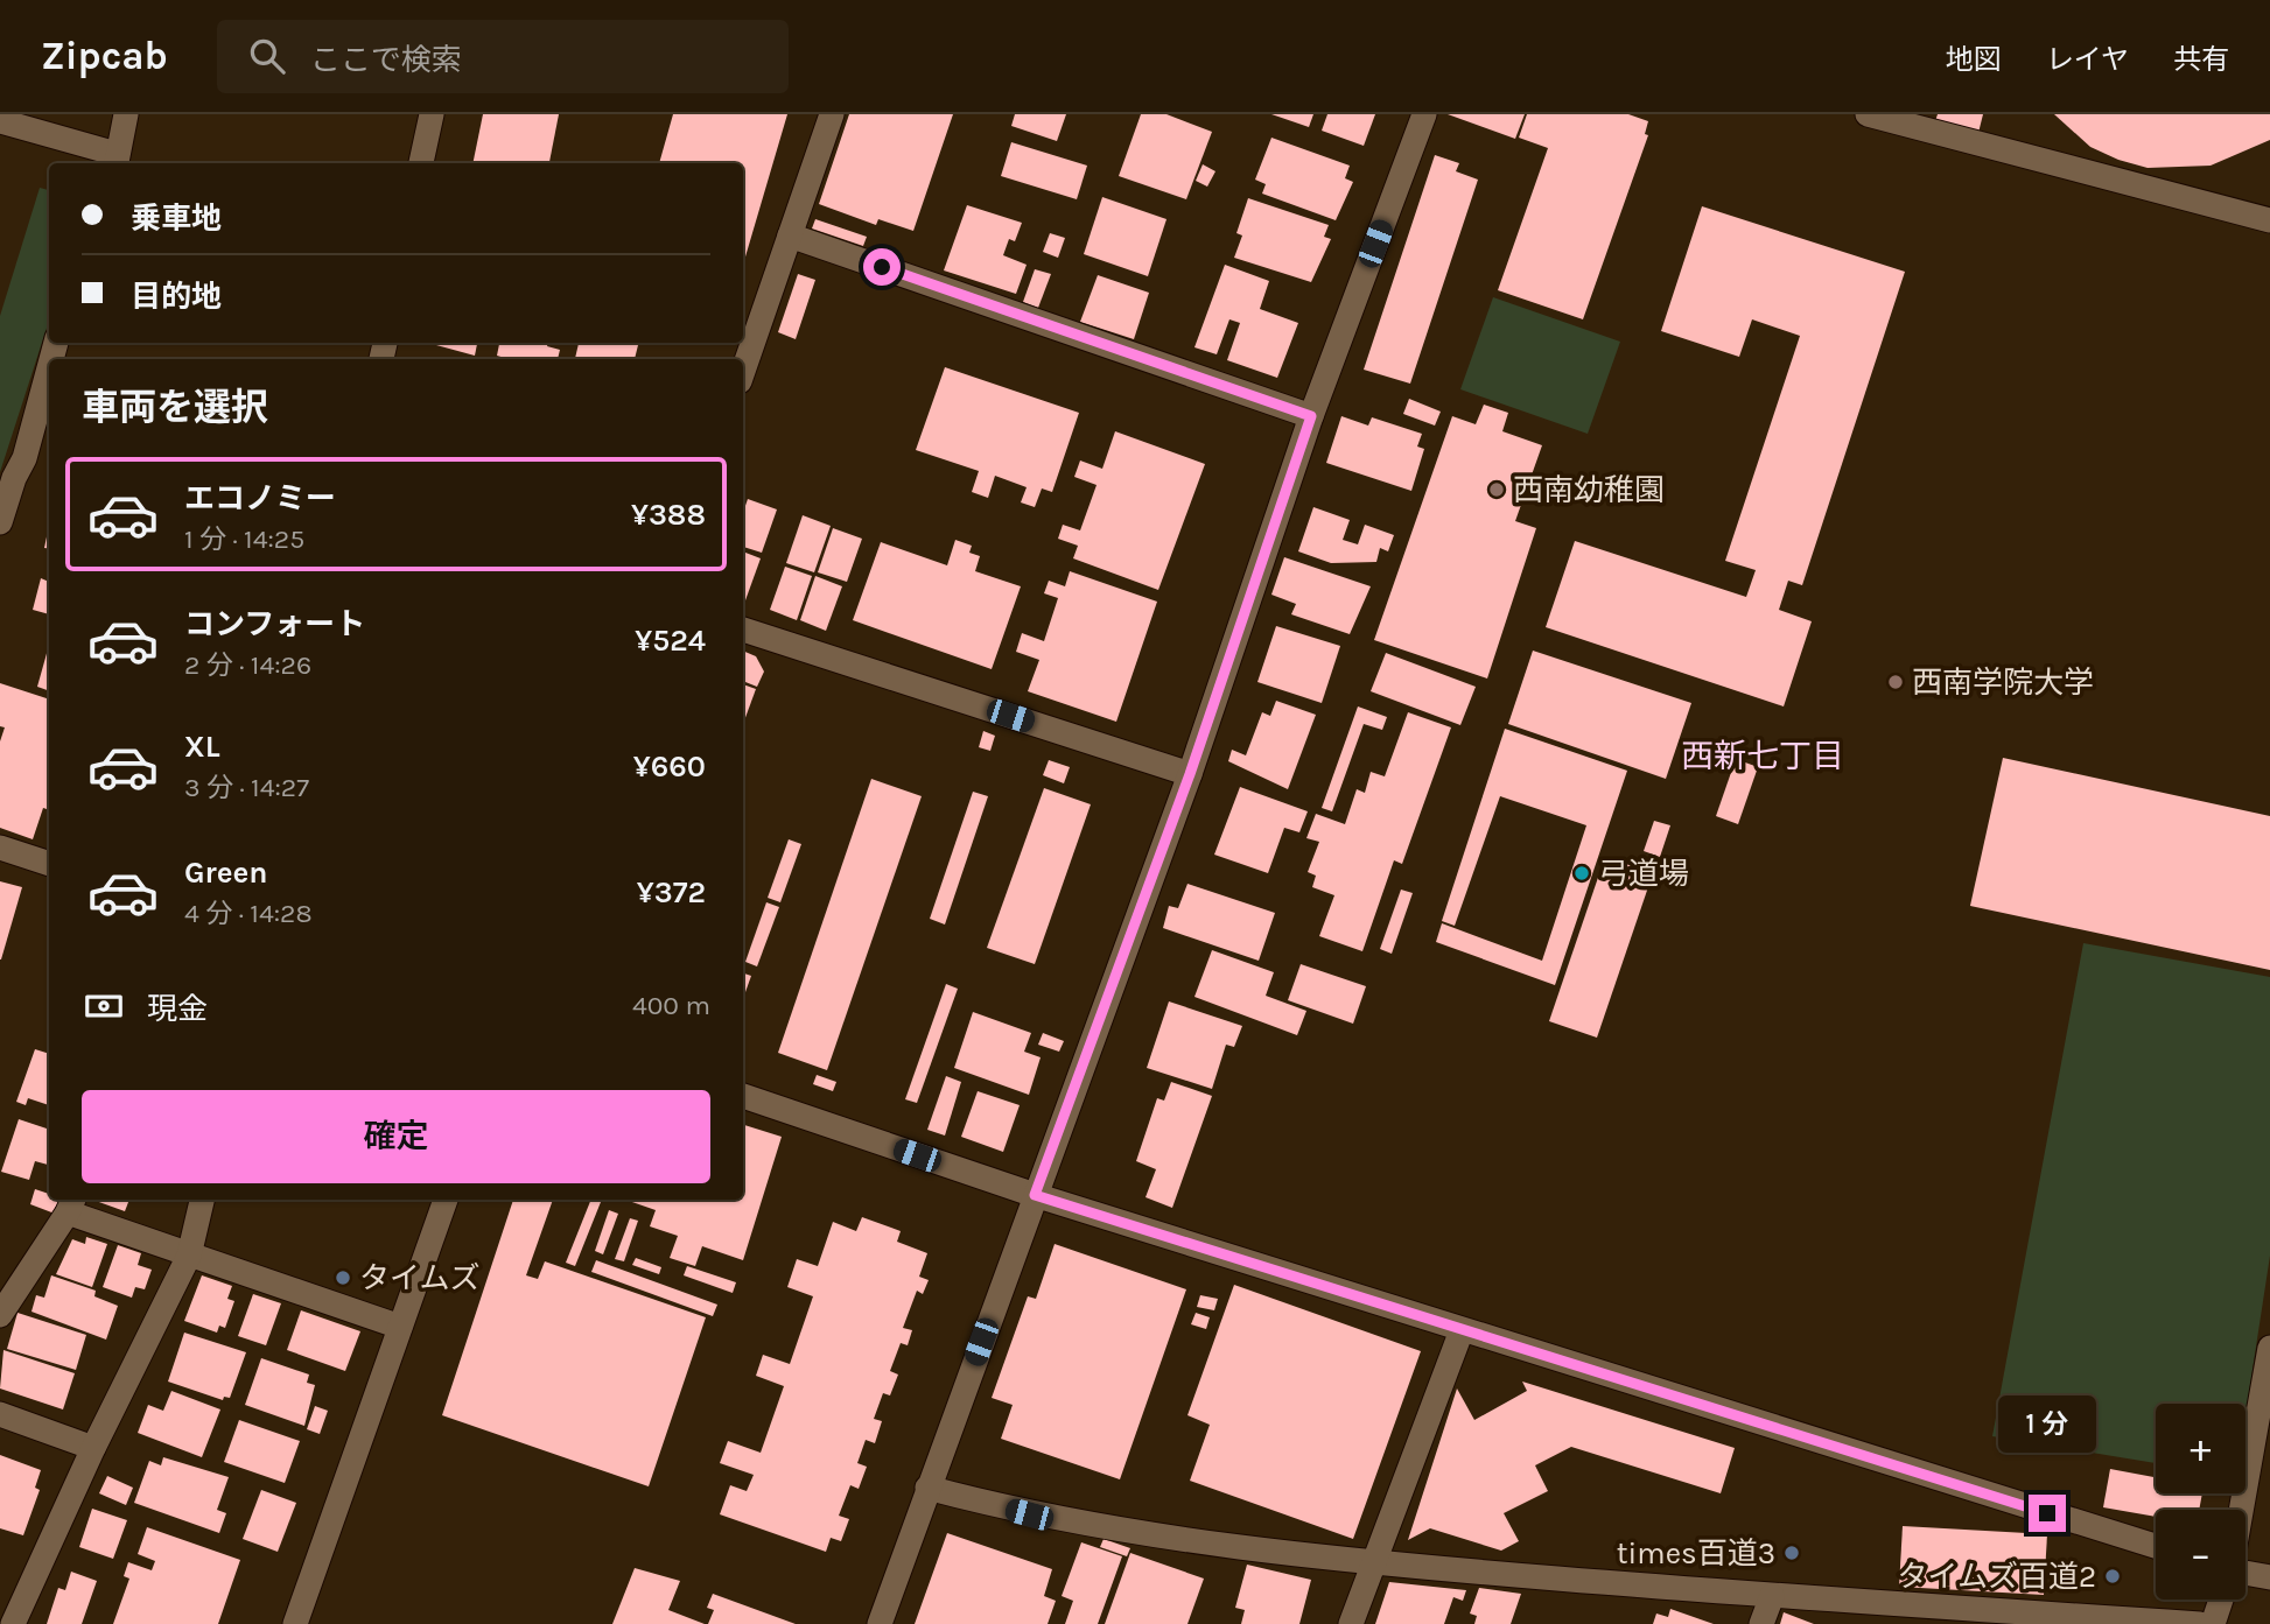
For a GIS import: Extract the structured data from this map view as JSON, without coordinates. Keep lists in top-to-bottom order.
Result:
{
  "districts": ["西新七丁目"],
  "places": [
    "西南幼稚園",
    "西南学院大学",
    "弓道場",
    "タイムズ",
    "times百道3",
    "タイムズ百道2"
  ],
  "page": {
    "header": "Zipcab",
    "search": "ここで検索",
    "nav": ["地図", "レイヤ", "共有"],
    "banner": ["乗車地", "目的地"],
    "heading": "車両を選択",
    "list": [
      {
        "name": "エコノミー",
        "note": "1 分 · 14:25",
        "value": "¥388"
      },
      {
        "name": "コンフォート",
        "note": "2 分 · 14:26",
        "value": "¥524"
      },
      {
        "name": "XL",
        "note": "3 分 · 14:27",
        "value": "¥660"
      },
      {
        "name": "Green",
        "note": "4 分 · 14:28",
        "value": "¥372"
      }
    ],
    "pay": ["現金", "400 m"],
    "buttons": "確定",
    "bubble": "1 分",
    "map_buttons": ["+", "−"]
  }
}
